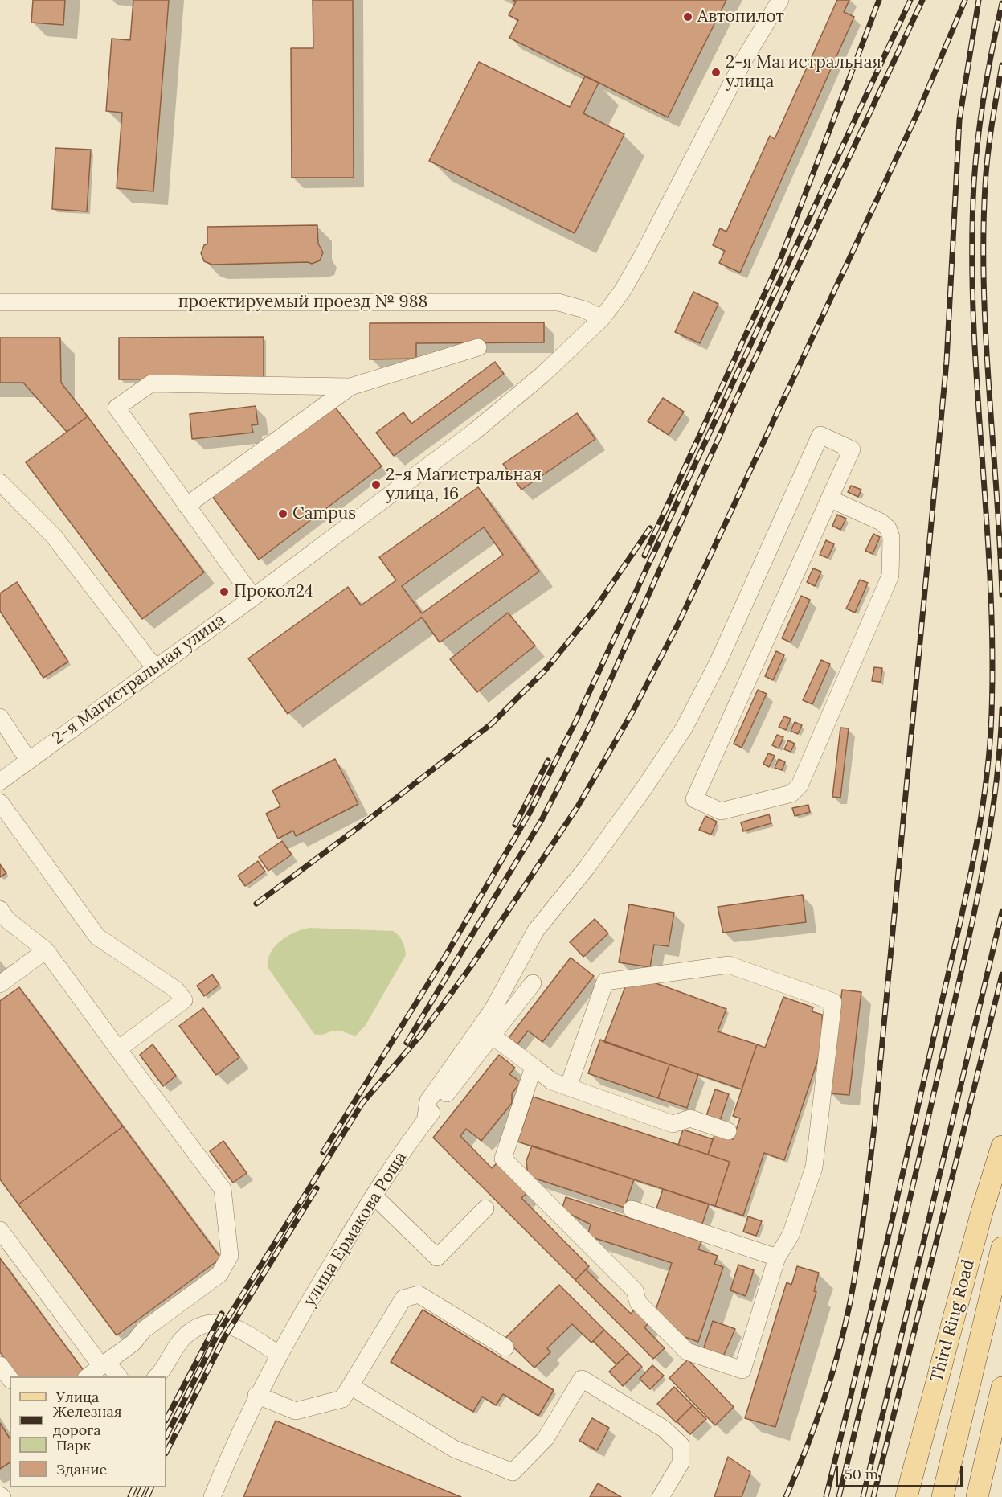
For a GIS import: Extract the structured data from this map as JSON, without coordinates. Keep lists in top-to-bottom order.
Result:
{
  "streets": {
    "main road": ["Third Ring Road"],
    "street": ["проектируемый проезд № 988", "2-я Магистральная улица", "улица Ермакова Роща"]
  },
  "crossings": [
    ["проектируемый проезд № 988", "2-я Магистральная улица"]
  ],
  "places": [
    "Автопилот",
    "2-я Магистральная улица",
    "2-я Магистральная улица, 16",
    "Campus",
    "Прокол24"
  ],
  "legend": [
    "Улица",
    "Железная дорога",
    "Парк",
    "Здание"
  ],
  "scale_bar": "50 m"
}
